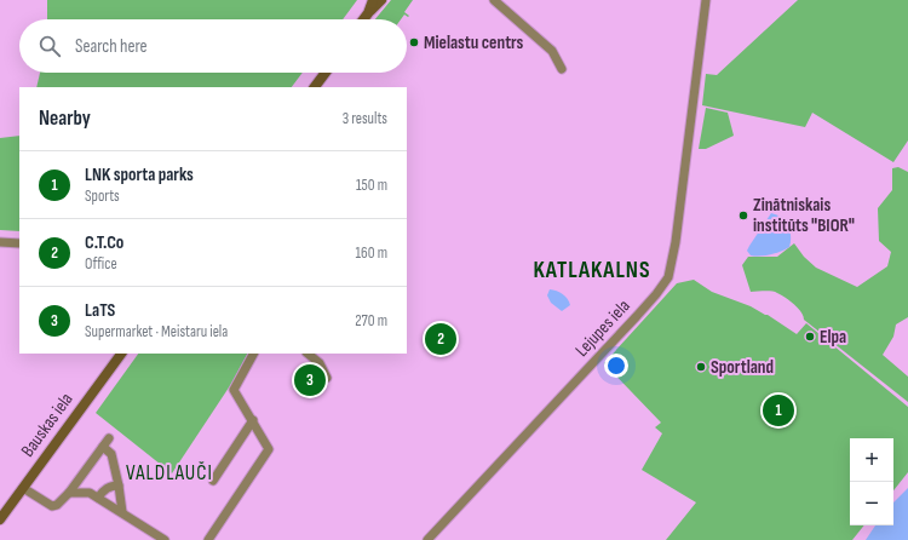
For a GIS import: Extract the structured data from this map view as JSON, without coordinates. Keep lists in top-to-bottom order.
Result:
{
  "streets": {
    "main road": ["Bauskas iela"],
    "street": ["Lejupes iela"]
  },
  "districts": ["KATLAKALNS", "VALDLAUČI"],
  "places": [
    "Mielastu centrs",
    "Zinātniskais institūts \"BIOR\"",
    "Elpa",
    "Sportland"
  ],
  "page": {
    "search": "Search here",
    "heading": ["Nearby", "3 results"],
    "list": [
      {
        "mark": "1",
        "name": "LNK sporta parks",
        "note": "Sports",
        "value": "150 m"
      },
      {
        "mark": "2",
        "name": "C.T.Co",
        "note": "Office",
        "value": "160 m"
      },
      {
        "mark": "3",
        "name": "LaTS",
        "note": "Supermarket · Meistaru iela",
        "value": "270 m"
      }
    ],
    "pins": ["2", "3", "1"],
    "map_buttons": ["+", "−"]
  }
}
